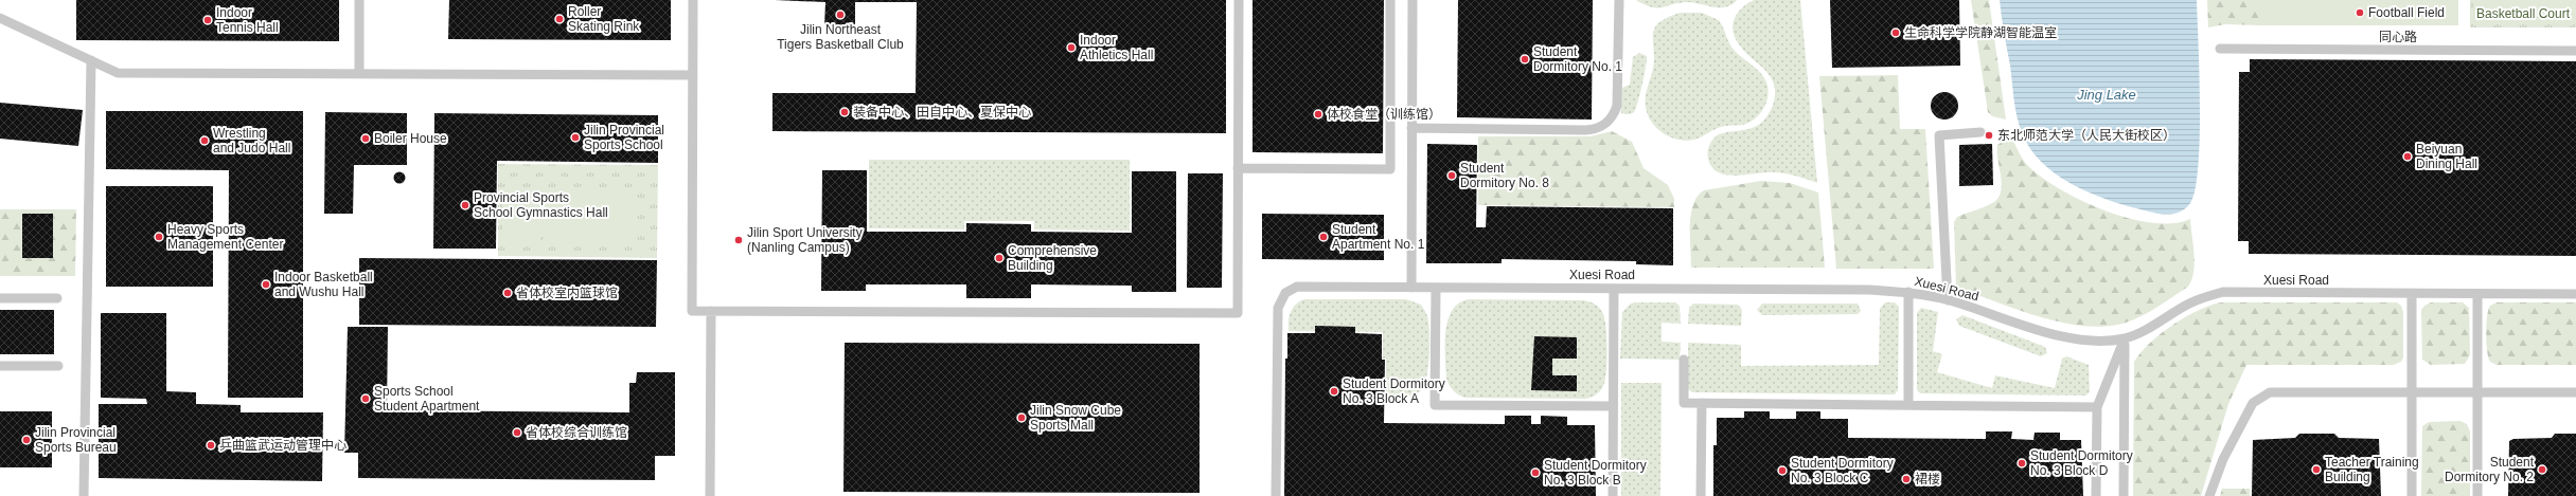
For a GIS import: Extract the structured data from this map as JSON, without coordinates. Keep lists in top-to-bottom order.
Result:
{
  "streets": {
    "lane": ["同心路", "Xuesi Road"]
  },
  "water": ["Jing Lake"],
  "parks": ["Basketball Court"],
  "places": [
    "Football Field",
    "Jilin Northeast Tigers Basketball Club",
    "Roller Skating Rink",
    "Indoor Tennis Hall",
    "生命科学学院静湖智能温室",
    "Indoor Athletics Hall",
    "Student Dormitory No. 1",
    "装备中心、田自中心、夏保中心",
    "体校食堂（训练馆）",
    "东北师范大学（人民大街校区）",
    "Jilin Provincial Sports School",
    "Boiler House",
    "Wrestling and Judo Hall",
    "Beiyuan Dining Hall",
    "Student Dormitory No. 8",
    "Provincial Sports School Gymnastics Hall",
    "Heavy Sports Management Center",
    "Student Apartment No. 1",
    "Jilin Sport University (Nanling Campus)",
    "Comprehensive Building",
    "Indoor Basketball and Wushu Hall",
    "省体校室内篮球馆",
    "Student Dormitory No. 3 Block A",
    "Sports School Student Apartment",
    "Jilin Snow Cube Sports Mall",
    "省体校综合训练馆",
    "Jilin Provincial Sports Bureau",
    "乒曲篮武运动管理中心",
    "Student Dormitory No. 3 Block D",
    "Teacher Training Building",
    "Student Dormitory No. 2",
    "Student Dormitory No. 3 Block C",
    "Student Dormitory No. 3 Block B",
    "裙楼"
  ]
}
